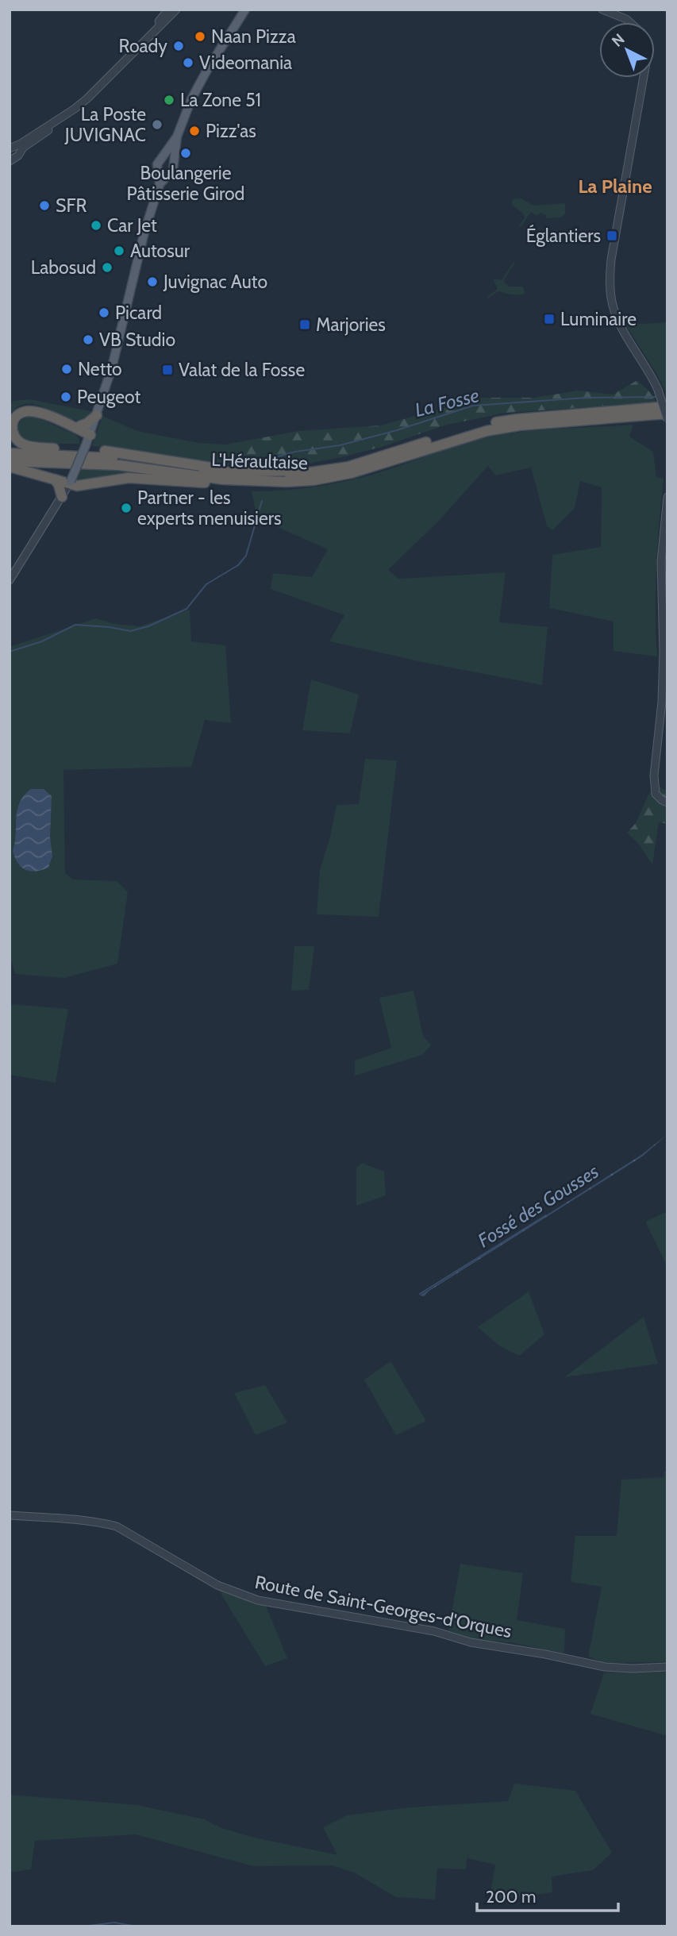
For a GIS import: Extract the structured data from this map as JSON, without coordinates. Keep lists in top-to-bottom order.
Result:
{
  "streets": {
    "highway": ["L'Héraultaise"],
    "street": ["Route de Saint-Georges-d'Orques"]
  },
  "districts": ["La Plaine"],
  "water": ["La Fosse", "Fossé des Gousses"],
  "places": {
    "other": [
      "Naan Pizza",
      "Roady",
      "Videomania",
      "La Zone 51",
      "La Poste JUVIGNAC",
      "Pizz'as",
      "Boulangerie Pâtisserie Girod",
      "SFR",
      "Car Jet",
      "Autosur",
      "Labosud",
      "Juvignac Auto",
      "Picard",
      "VB Studio",
      "Netto",
      "Peugeot",
      "Partner - les experts menuisiers"
    ],
    "transit": [
      "Églantiers",
      "Luminaire",
      "Marjories",
      "Valat de la Fosse"
    ]
  },
  "scale_bar": "200 m",
  "north": "top left"
}
